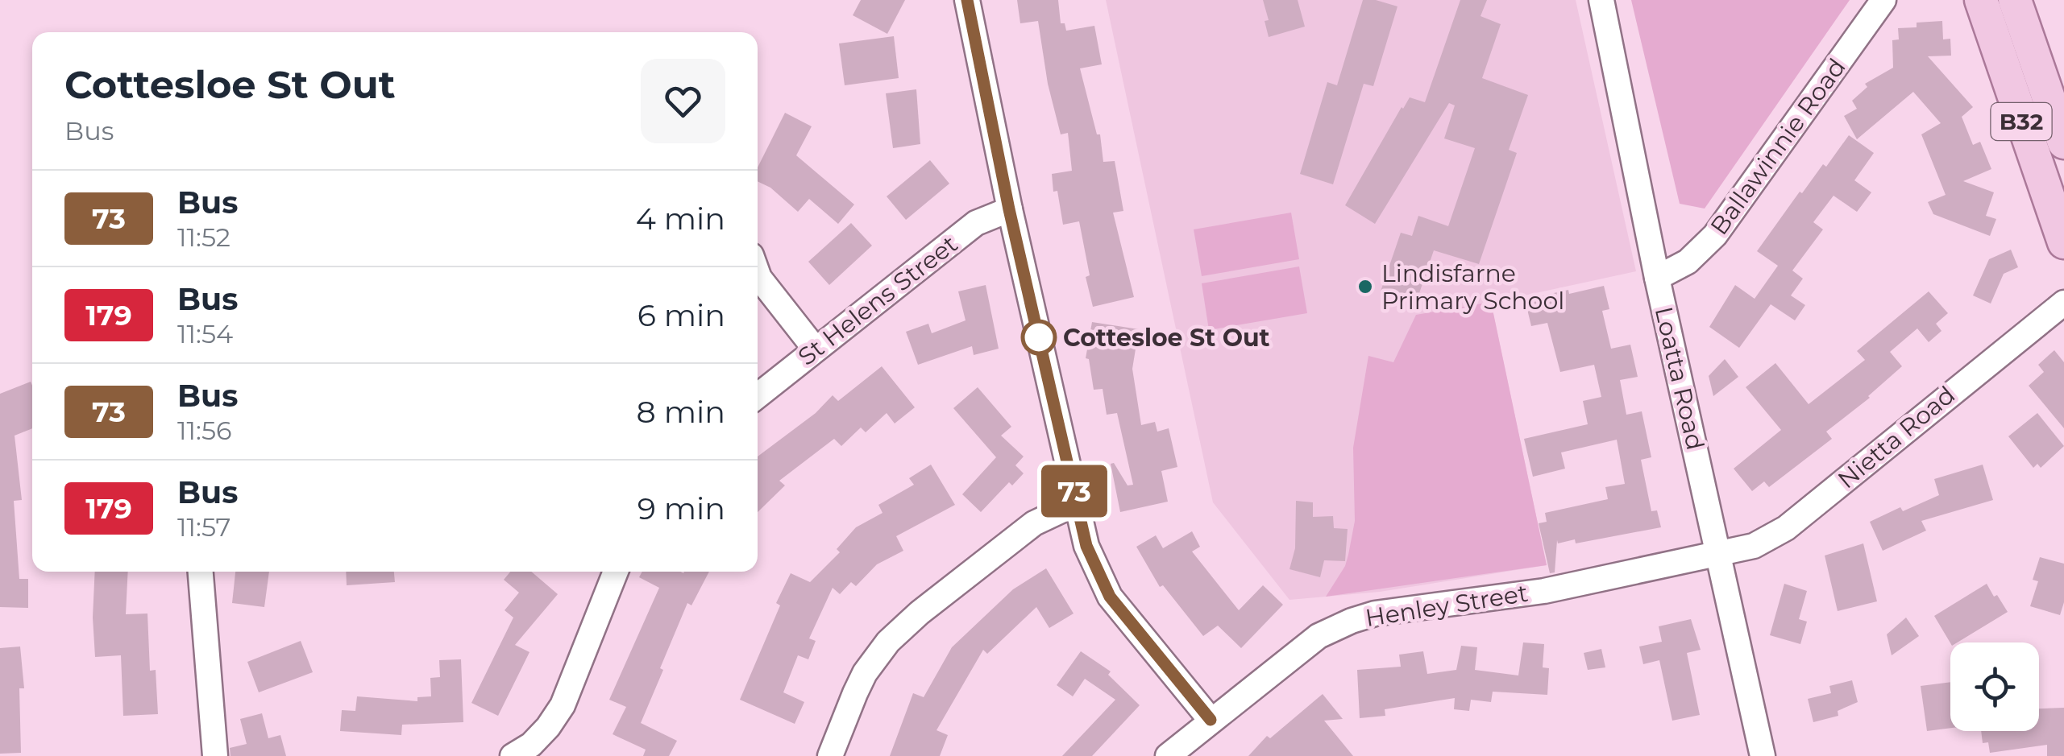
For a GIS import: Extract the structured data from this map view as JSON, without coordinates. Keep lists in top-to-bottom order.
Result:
{
  "streets": {
    "main road": ["B32"],
    "street": [
      "Ballawinnie Road",
      "St Helens Street",
      "Loatta Road",
      "Nietta Road",
      "Henley Street"
    ]
  },
  "crossings": [
    ["Ballawinnie Road", "Loatta Road"],
    ["Loatta Road", "Nietta Road"],
    ["Loatta Road", "Henley Street"],
    ["Nietta Road", "Henley Street"]
  ],
  "places": ["Lindisfarne Primary School", "Cottesloe St Out"],
  "lines": ["bus line 73"],
  "page": {
    "on_map": "73",
    "heading": ["Cottesloe St Out", "Bus"],
    "list": [
      {
        "mark": "73",
        "name": "Bus",
        "note": "11:52",
        "value": "4 min"
      },
      {
        "mark": "179",
        "name": "Bus",
        "note": "11:54",
        "value": "6 min"
      },
      {
        "mark": "73",
        "name": "Bus",
        "note": "11:56",
        "value": "8 min"
      },
      {
        "mark": "179",
        "name": "Bus",
        "note": "11:57",
        "value": "9 min"
      }
    ]
  }
}
